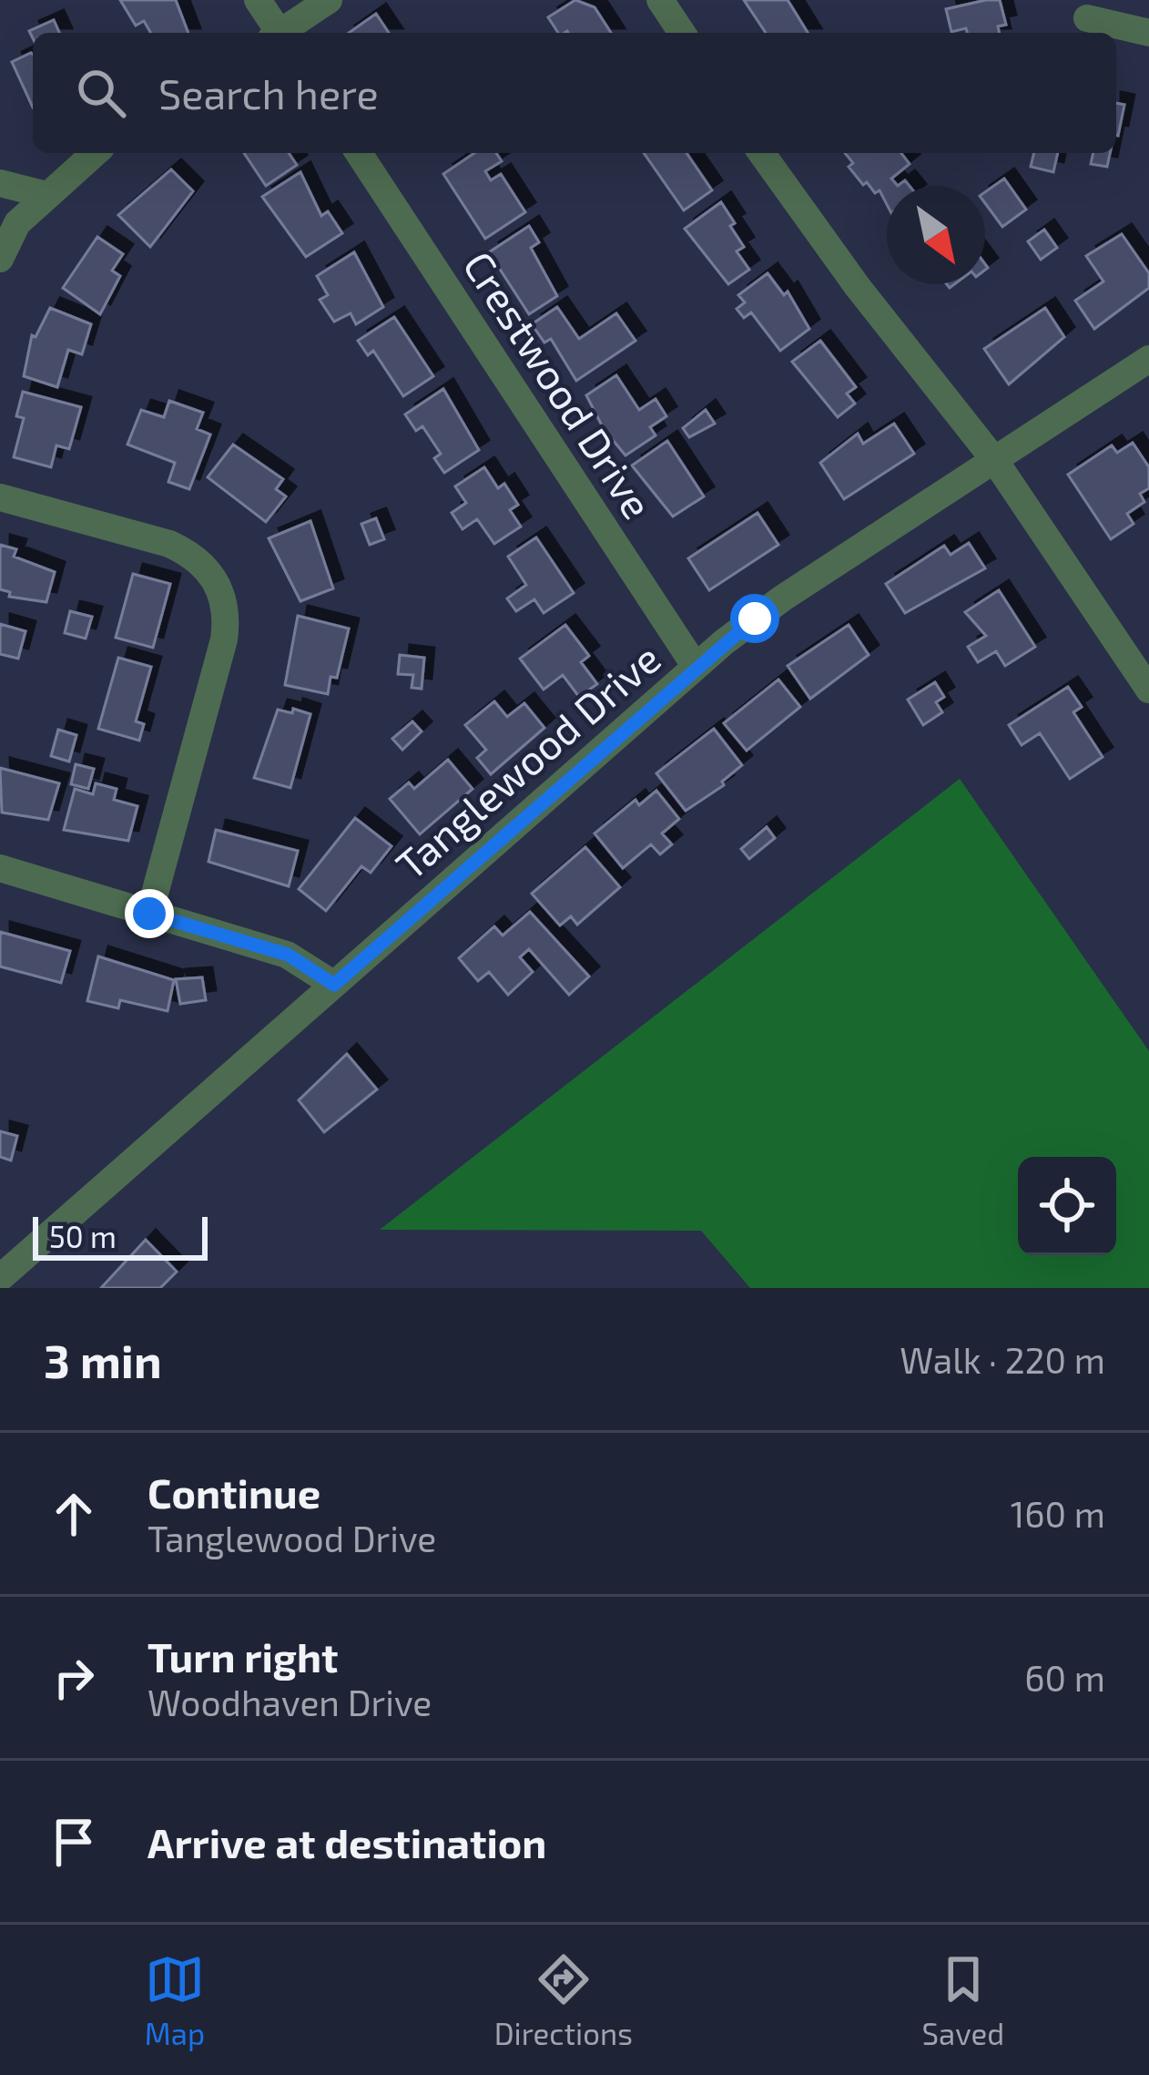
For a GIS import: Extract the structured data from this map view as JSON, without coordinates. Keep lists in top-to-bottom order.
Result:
{
  "streets": {
    "street": ["Crestwood Drive", "Tanglewood Drive"]
  },
  "crossings": [
    ["Crestwood Drive", "Tanglewood Drive"]
  ],
  "scale_bar": "50 m",
  "north": "bottom right",
  "page": {
    "search": "Search here",
    "scale": "50 m",
    "heading": ["3 min", "Walk · 220 m"],
    "list": [
      ["Continue", "Tanglewood Drive", "160 m"],
      ["Turn right", "Woodhaven Drive", "60 m"],
      "Arrive at destination"
    ],
    "nav": ["Map", "Directions", "Saved"]
  }
}
